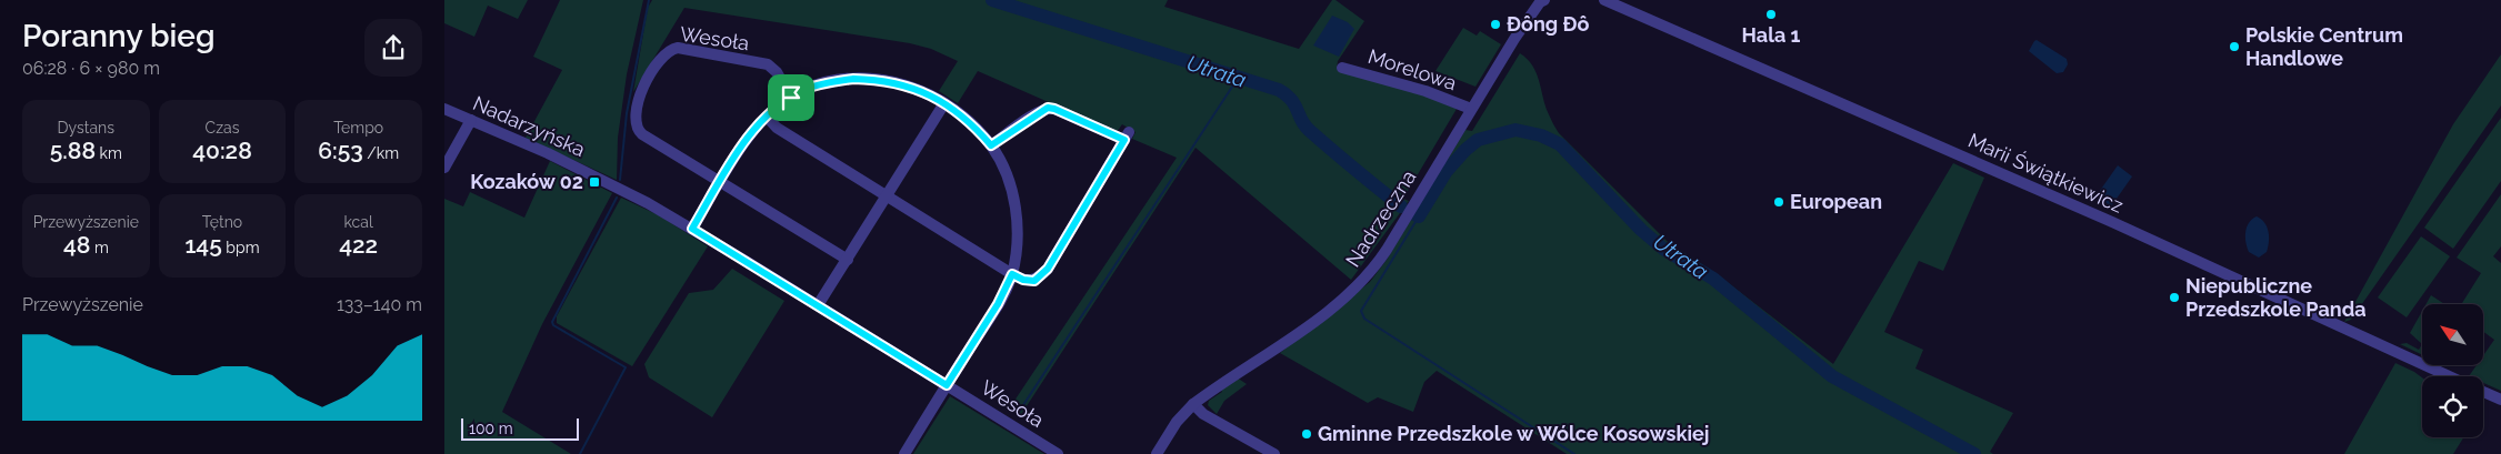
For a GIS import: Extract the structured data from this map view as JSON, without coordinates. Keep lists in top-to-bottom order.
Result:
{
  "streets": {
    "street": [
      "Wesoła",
      "Morelowa",
      "Nadarzyńska",
      "Marii Świątkiewicz",
      "Nadrzeczna"
    ]
  },
  "crossings": [
    ["Wesoła", "Nadarzyńska"],
    ["Morelowa", "Nadrzeczna"]
  ],
  "water": ["Utrata"],
  "places": {
    "other": [
      "Hala 1",
      "Đông Đô",
      "Polskie Centrum Handlowe",
      "European",
      "Niepubliczne Przedszkole Panda",
      "Gminne Przedszkole w Wólce Kosowskiej"
    ],
    "transit": ["Kozaków 02"]
  },
  "scale_bar": "100 m",
  "north": "top left",
  "page": {
    "heading": ["Poranny bieg", "06:28 · 6 × 980 m"],
    "stats": [
      ["Dystans", "5.88 km"],
      ["Czas", "40:28"],
      ["Tempo", "6:53 /km"],
      ["Przewyższenie", "48 m"],
      ["Tętno", "145 bpm"],
      ["kcal", "422"]
    ],
    "chart": ["Przewyższenie", "133–140 m"],
    "scale": "100 m"
  }
}
